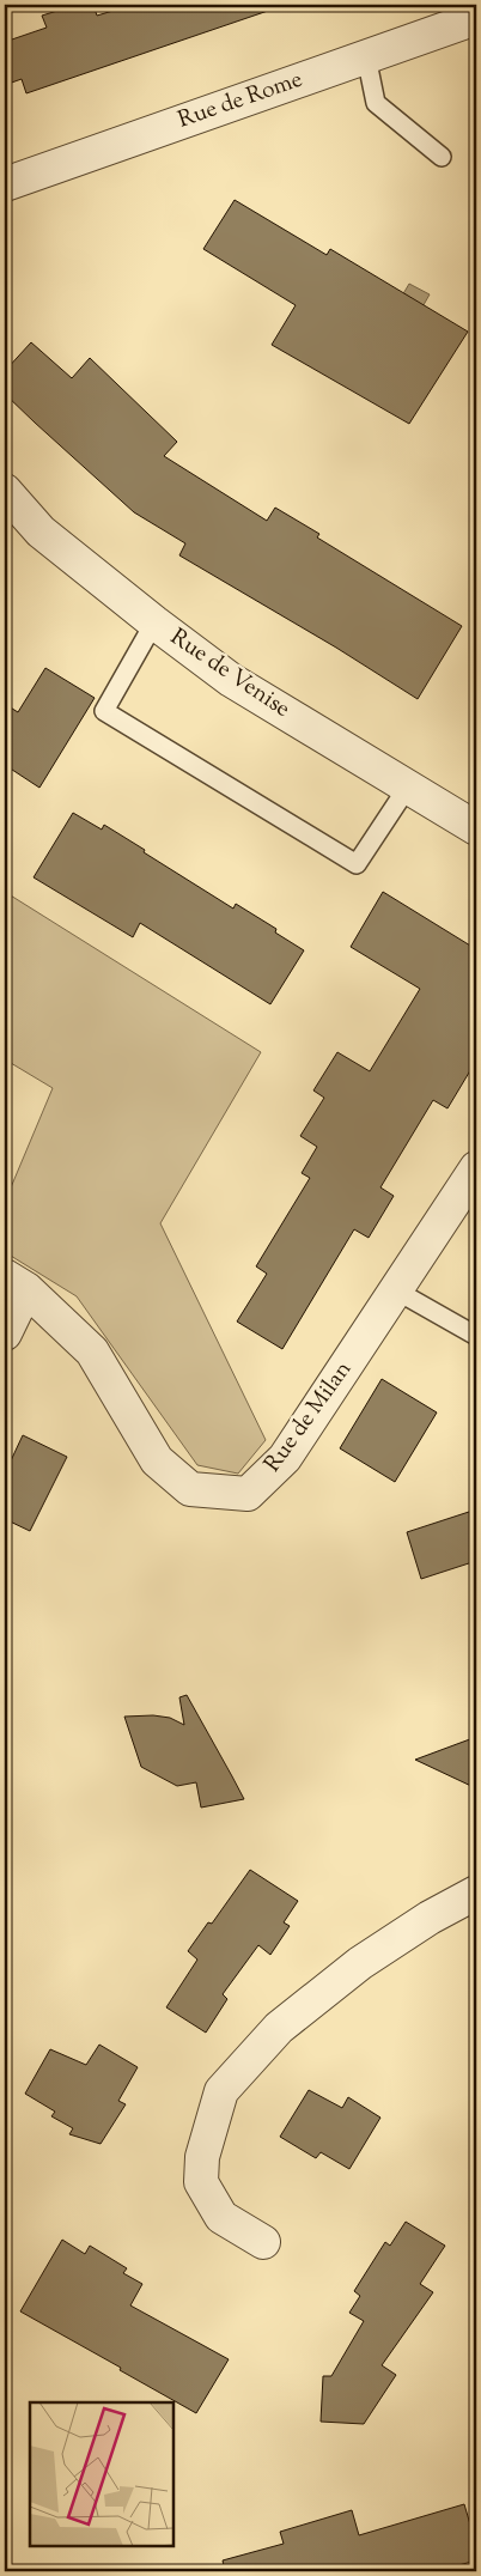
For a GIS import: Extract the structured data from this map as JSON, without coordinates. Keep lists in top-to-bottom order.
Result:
{
  "streets": {
    "street": ["Rue de Rome", "Rue de Venise", "Rue de Milan"]
  }
}
